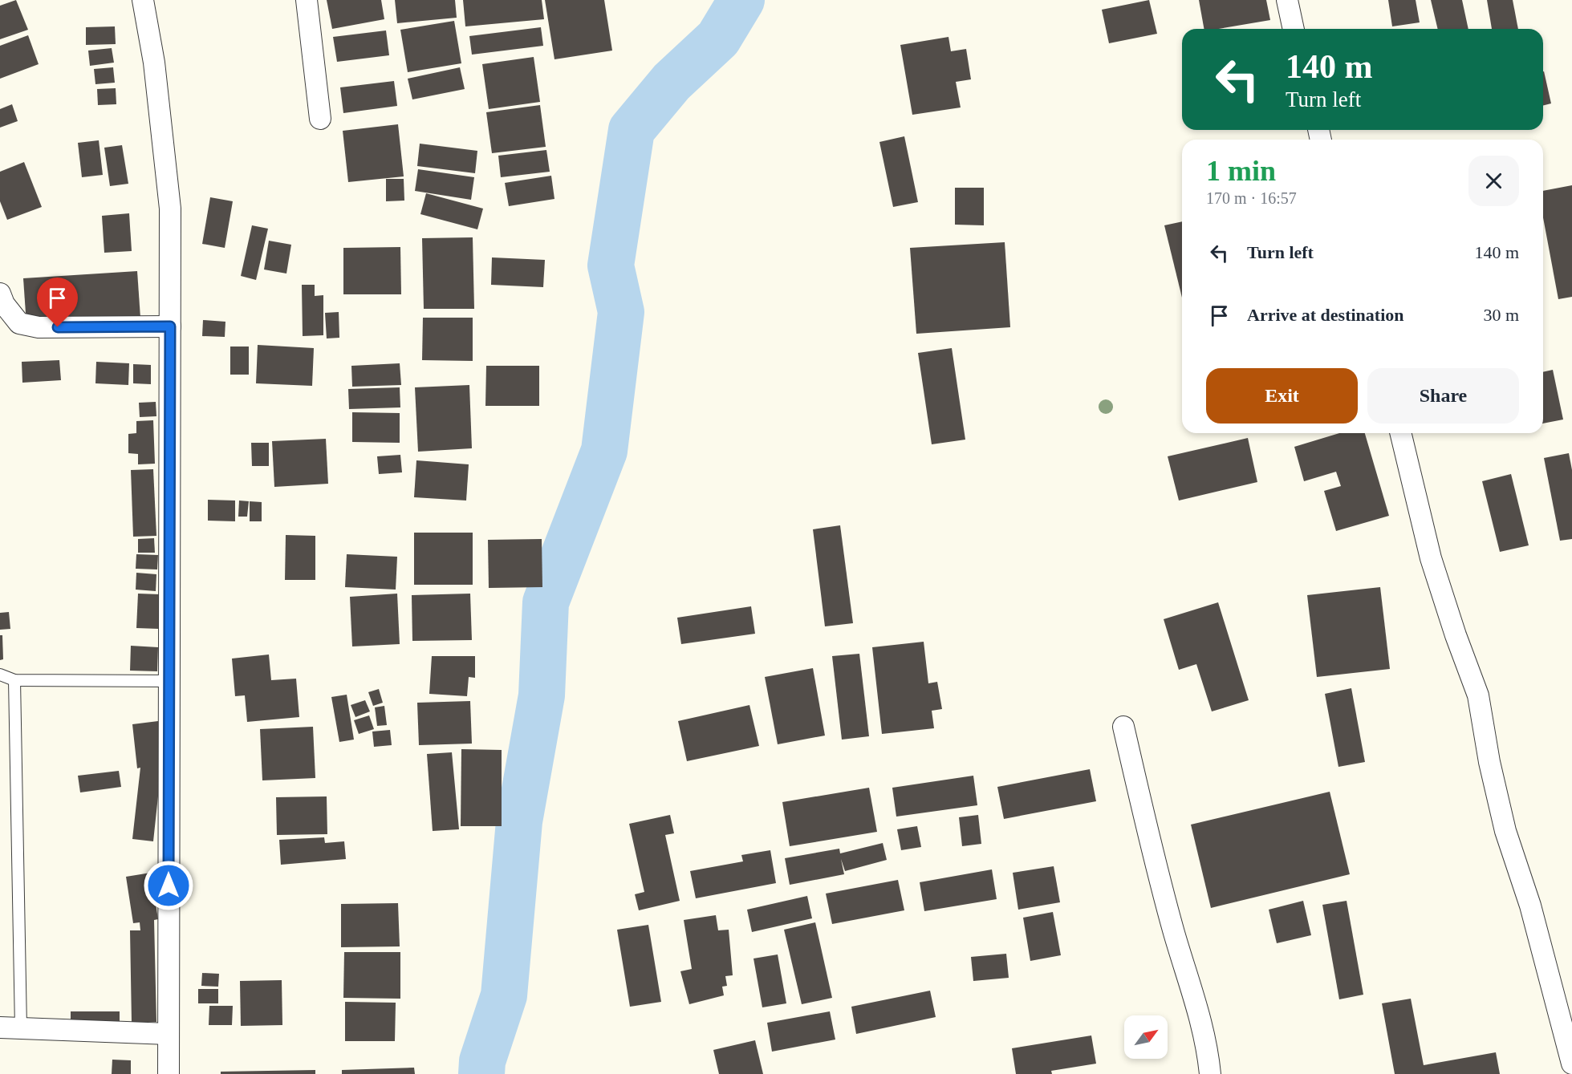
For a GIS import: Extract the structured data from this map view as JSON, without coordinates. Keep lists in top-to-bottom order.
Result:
{
  "north": "top right",
  "page": {
    "turn": ["140 m", "Turn left"],
    "heading": ["1 min", "170 m · 16:57"],
    "list": [
      {
        "name": "Turn left",
        "value": "140 m"
      },
      {
        "name": "Arrive at destination",
        "value": "30 m"
      }
    ],
    "buttons": ["Exit", "Share"]
  }
}
